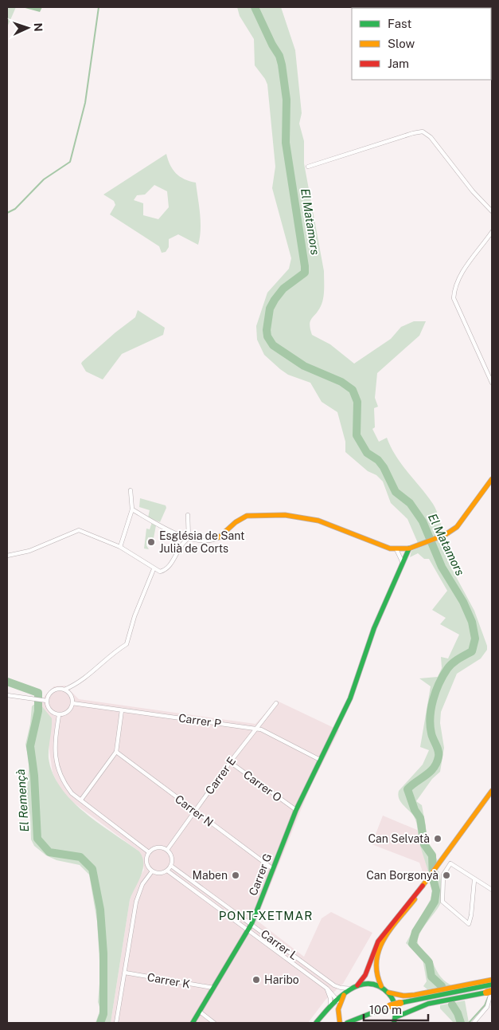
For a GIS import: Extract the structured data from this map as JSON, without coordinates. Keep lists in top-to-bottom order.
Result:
{
  "streets": {
    "main road": ["Carrer G"],
    "street": [
      "Carrer P",
      "Carrer E",
      "Carrer O",
      "Carrer N",
      "Carrer L",
      "Carrer K"
    ]
  },
  "crossings": [
    ["Carrer P", "Carrer E"],
    ["Carrer P", "Carrer G"],
    ["Carrer E", "Carrer O"],
    ["Carrer E", "Carrer N"],
    ["Carrer E", "Carrer L"],
    ["Carrer O", "Carrer G"],
    ["Carrer N", "Carrer G"],
    ["Carrer G", "Carrer L"],
    ["Carrer G", "Carrer K"]
  ],
  "districts": ["PONT-XETMAR"],
  "water": ["El Matamors", "El Remençà"],
  "places": [
    "Església de Sant Julià de Corts",
    "Can Selvatà",
    "Maben",
    "Can Borgonyà",
    "Haribo"
  ],
  "legend": ["Fast", "Slow", "Jam"],
  "scale_bar": "100 m",
  "north": "right"
}
